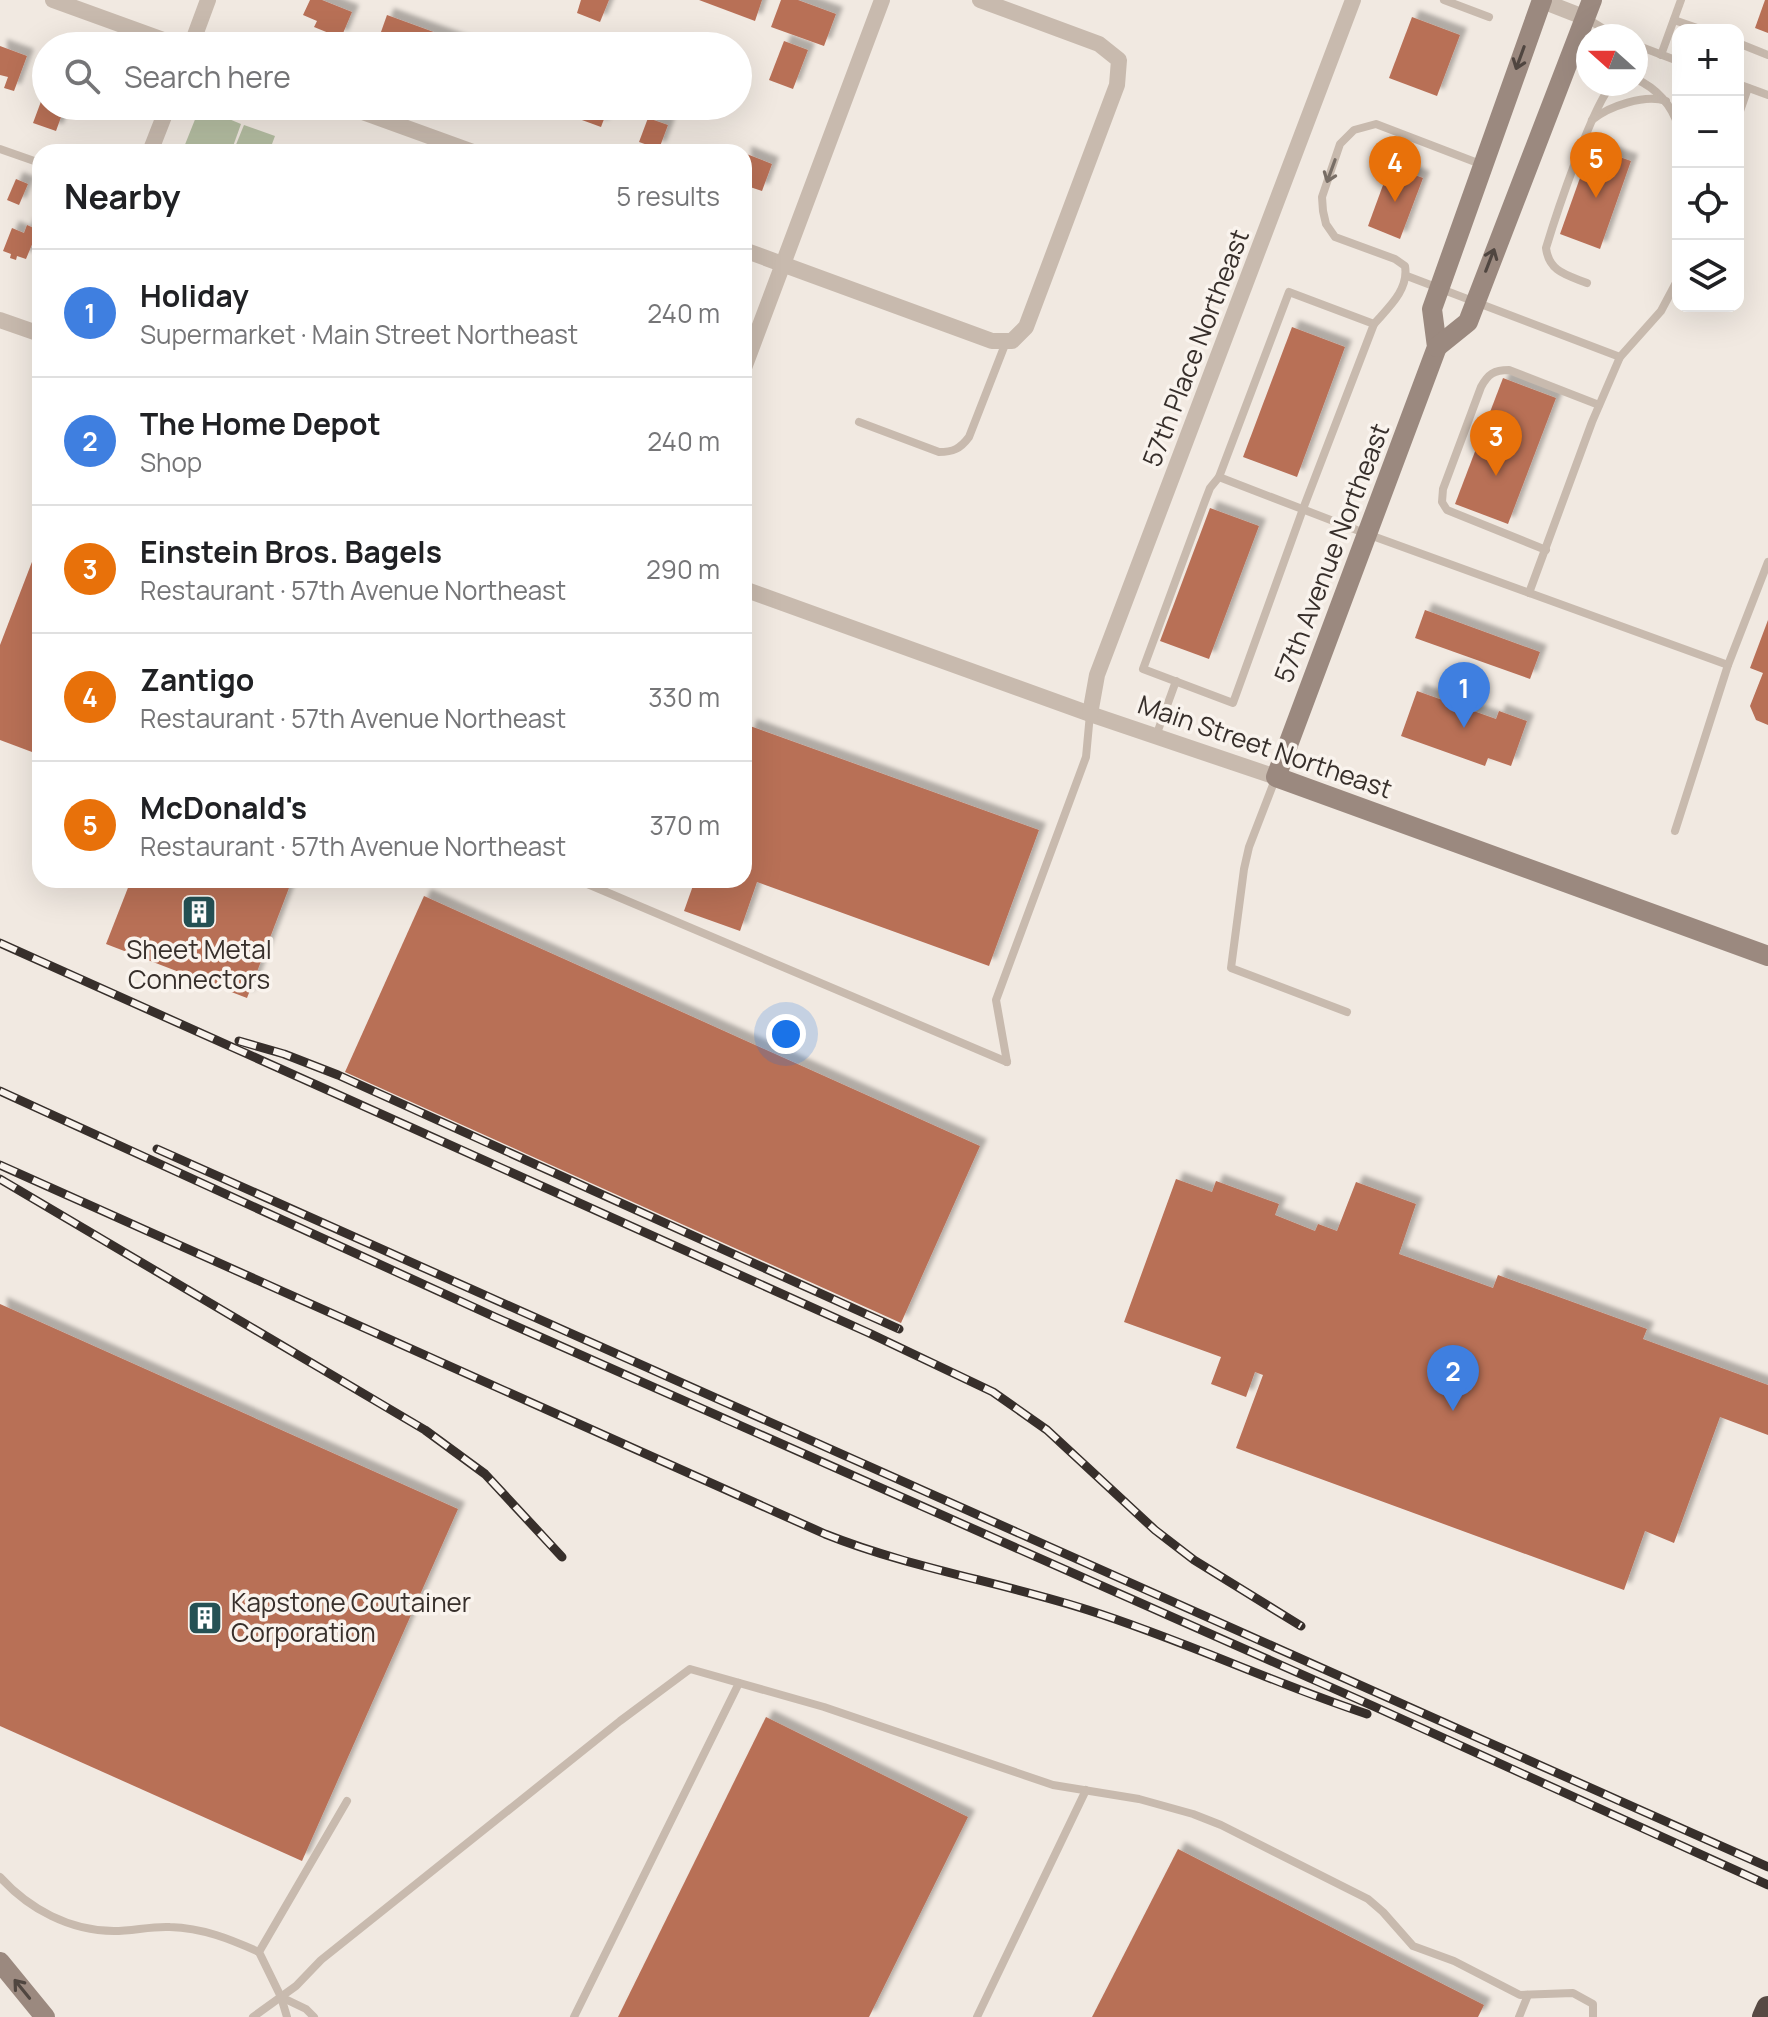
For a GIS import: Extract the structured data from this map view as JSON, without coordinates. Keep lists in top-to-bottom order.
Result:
{
  "streets": {
    "street": ["57th Place Northeast", "57th Avenue Northeast", "Main Street Northeast"]
  },
  "crossings": [
    ["57th Place Northeast", "Main Street Northeast"],
    ["57th Avenue Northeast", "Main Street Northeast"]
  ],
  "places": {
    "building": ["Sheet Metal Connectors", "Kapstone Coutainer Corporation"]
  },
  "north": "left",
  "page": {
    "map_buttons": ["+", "−"],
    "search": "Search here",
    "pins": [
      "5",
      "4",
      "3",
      "1",
      "2"
    ],
    "heading": ["Nearby", "5 results"],
    "list": [
      {
        "mark": "1",
        "name": "Holiday",
        "note": "Supermarket · Main Street Northeast",
        "value": "240 m"
      },
      {
        "mark": "2",
        "name": "The Home Depot",
        "note": "Shop",
        "value": "240 m"
      },
      {
        "mark": "3",
        "name": "Einstein Bros. Bagels",
        "note": "Restaurant · 57th Avenue Northeast",
        "value": "290 m"
      },
      {
        "mark": "4",
        "name": "Zantigo",
        "note": "Restaurant · 57th Avenue Northeast",
        "value": "330 m"
      },
      {
        "mark": "5",
        "name": "McDonald's",
        "note": "Restaurant · 57th Avenue Northeast",
        "value": "370 m"
      }
    ]
  }
}
